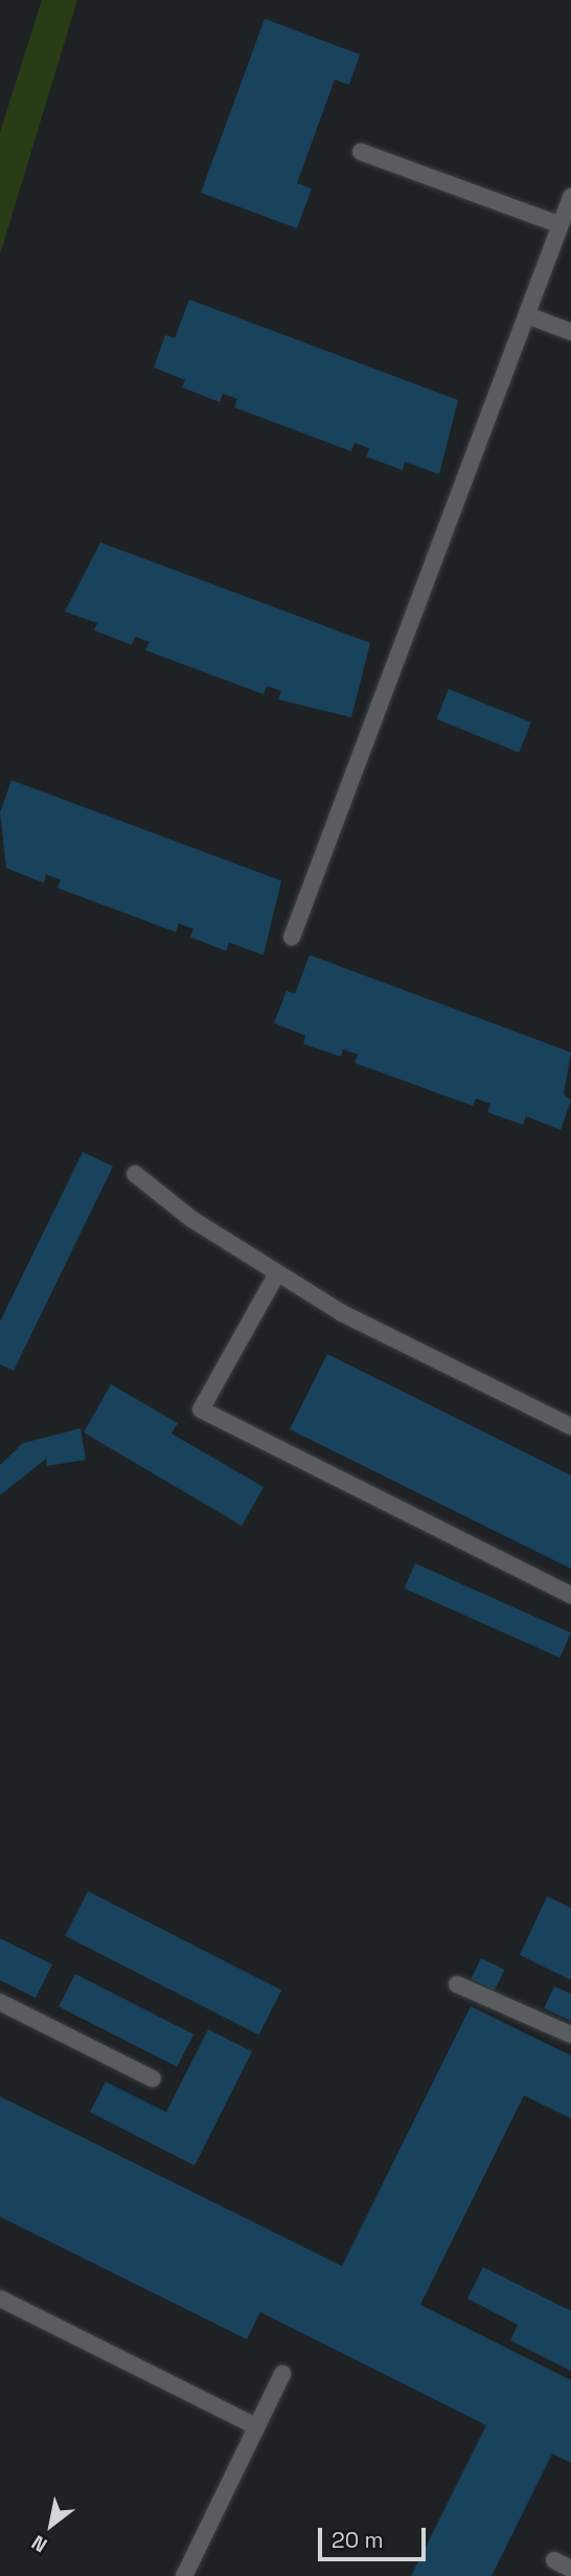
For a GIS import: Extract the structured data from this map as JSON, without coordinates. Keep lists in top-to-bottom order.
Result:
{
  "scale_bar": "20 m",
  "north": "bottom left"
}
